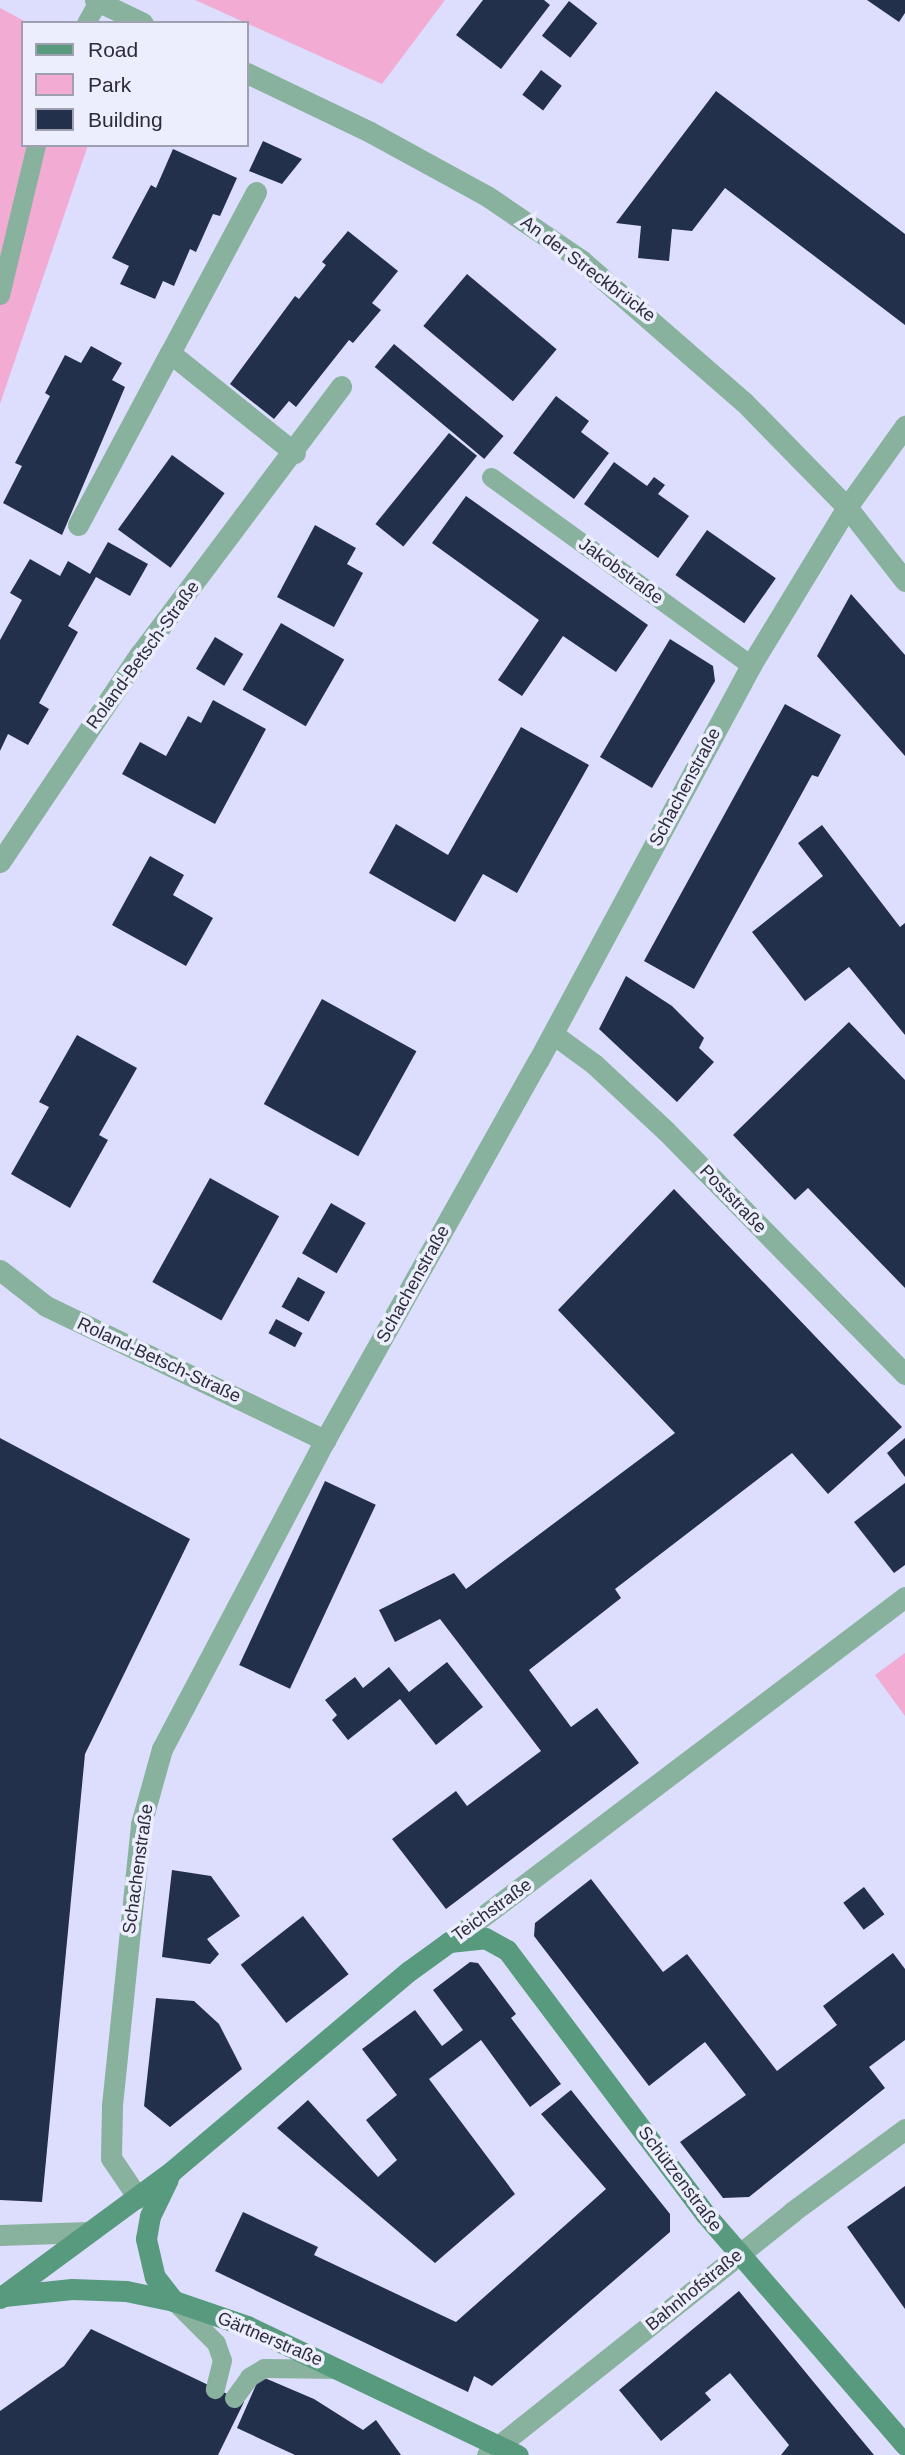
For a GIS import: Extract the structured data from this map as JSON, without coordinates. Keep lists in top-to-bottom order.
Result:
{
  "streets": {
    "main road": ["Teichstraße", "Schützenstraße", "Gärtnerstraße"],
    "street": [
      "An der Streckbrücke",
      "Roland-Betsch-Straße",
      "Schachenstraße",
      "Poststraße",
      "Bahnhofstraße"
    ],
    "lane": ["Jakobstraße"]
  },
  "crossings": [
    ["An der Streckbrücke", "Schachenstraße"],
    ["Jakobstraße", "Schachenstraße"],
    ["Roland-Betsch-Straße", "Schachenstraße"],
    ["Schachenstraße", "Poststraße"],
    ["Schachenstraße", "Teichstraße"],
    ["Teichstraße", "Schützenstraße"],
    ["Teichstraße", "Gärtnerstraße"],
    ["Schützenstraße", "Bahnhofstraße"],
    ["Bahnhofstraße", "Gärtnerstraße"]
  ],
  "legend": ["Road", "Park", "Building"]
}
